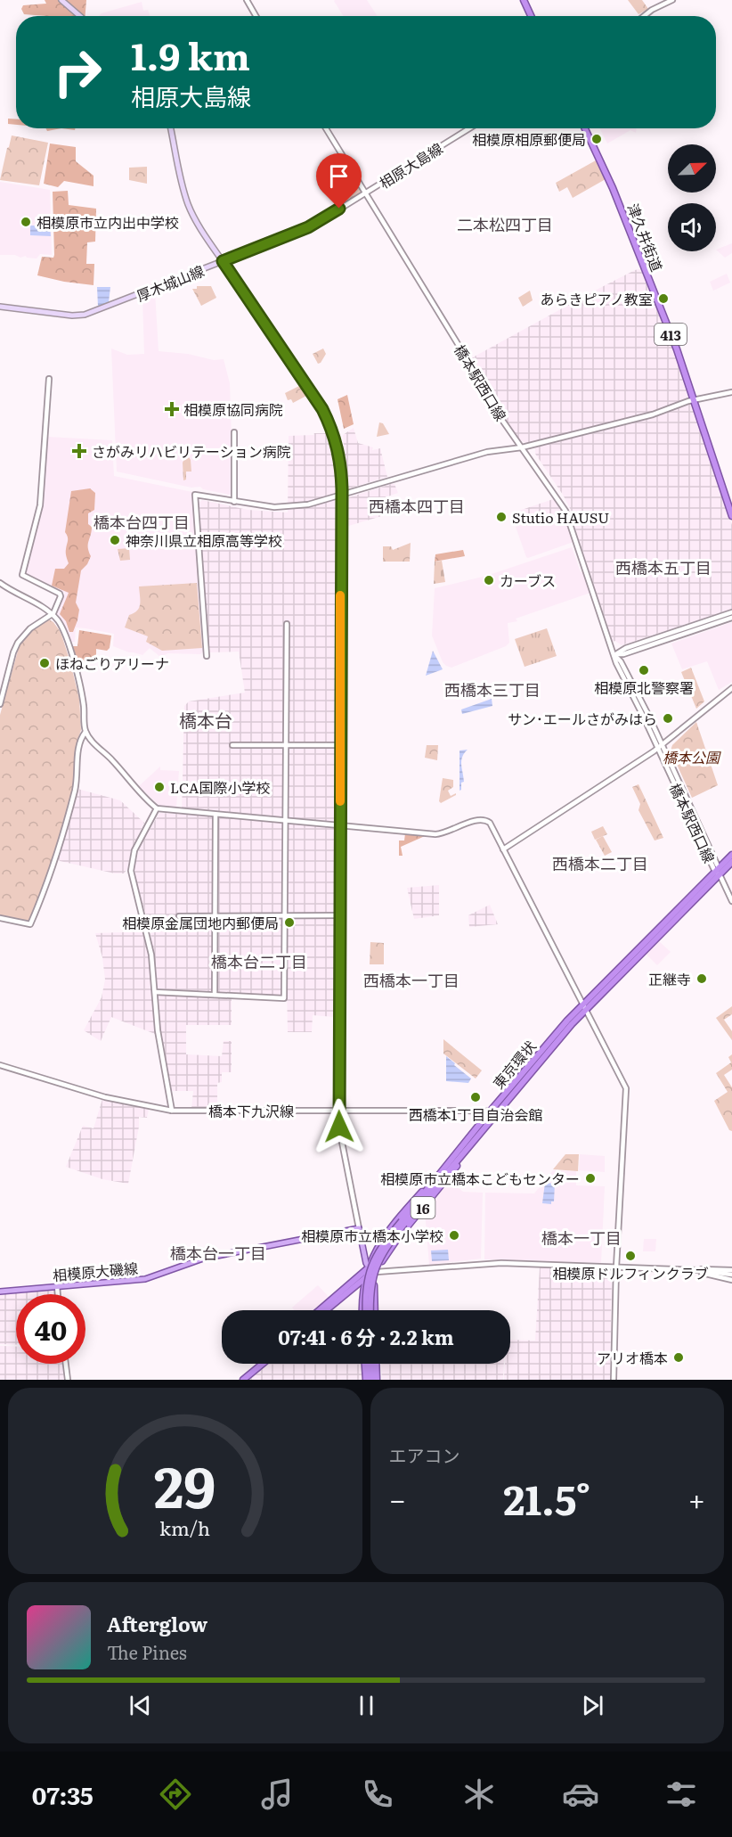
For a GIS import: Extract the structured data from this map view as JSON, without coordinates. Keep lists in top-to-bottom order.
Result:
{
  "streets": {
    "highway": [
      "津久井街道",
      "413",
      "東京環状",
      "16"
    ],
    "main road": ["厚木城山線", "相模原大磯線"],
    "street": ["相原大島線", "橋本駅西口線", "橋本下九沢線"]
  },
  "crossings": [
    ["相原大島線", "厚木城山線"],
    ["相原大島線", "橋本駅西口線"],
    ["橋本駅西口線", "東京環状"],
    ["東京環状", "橋本下九沢線"],
    ["東京環状", "16"]
  ],
  "districts": [
    "二本松四丁目",
    "西橋本四丁目",
    "橋本台四丁目",
    "西橋本五丁目",
    "西橋本三丁目",
    "橋本台",
    "西橋本二丁目",
    "橋本台二丁目",
    "西橋本一丁目",
    "橋本一丁目",
    "橋本台一丁目"
  ],
  "parks": ["橋本公園"],
  "places": {
    "other": [
      "相模原相原郵便局",
      "相模原市立内出中学校",
      "あらきピアノ教室",
      "Stutio HAUSU",
      "神奈川県立相原高等学校",
      "カーブス",
      "ほねごりアリーナ",
      "相模原北警察署",
      "サン･エールさがみはら",
      "LCA国際小学校",
      "相模原金属団地内郵便局",
      "正継寺",
      "西橋本1丁目自治会館",
      "相模原市立橋本こどもセンター",
      "相模原市立橋本小学校",
      "相模原ドルフィンクラブ",
      "アリオ橋本"
    ],
    "health": ["相模原協同病院", "さがみリハビリテーション病院"]
  },
  "north": "top right",
  "page": {
    "turn": ["1.9 km", "相原大島線"],
    "limit": "40",
    "trip": "07:41 · 6 分 · 2.2 km",
    "tile": "エアコン",
    "heat": ["−", "21.5°", "+"],
    "song": ["Afterglow", "The Pines"],
    "tabs": "07:35",
    "gauge": ["29", "km/h"]
  }
}
